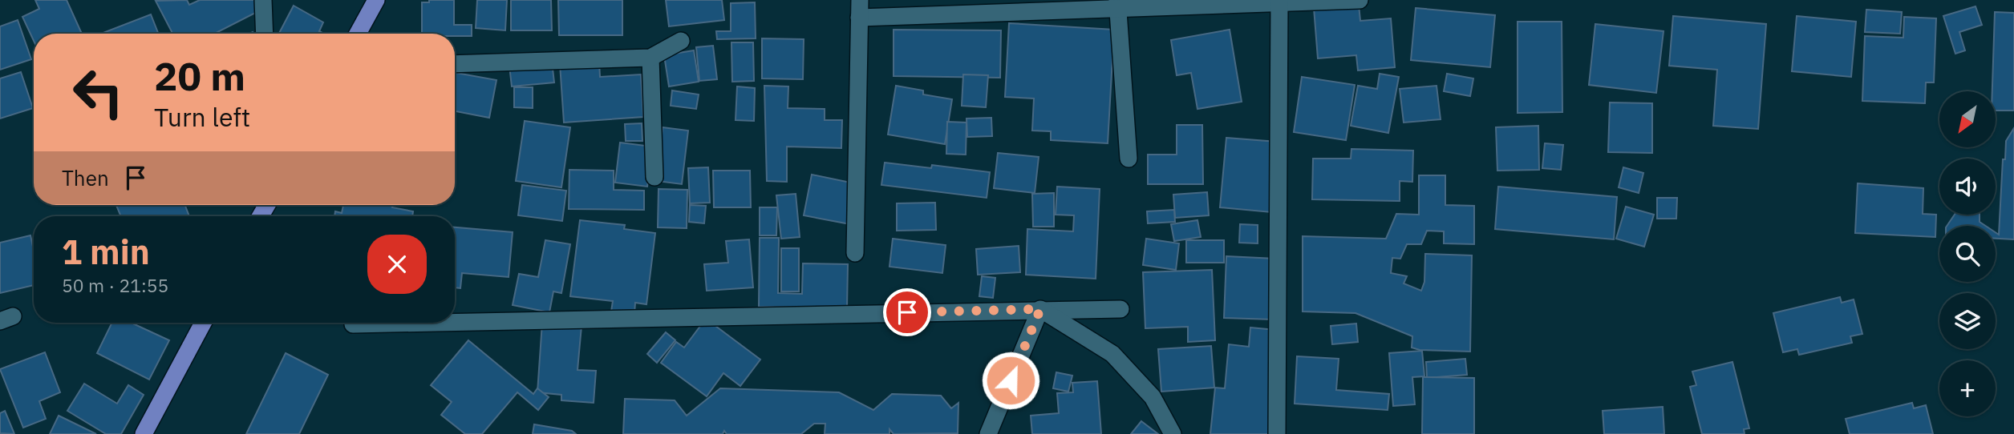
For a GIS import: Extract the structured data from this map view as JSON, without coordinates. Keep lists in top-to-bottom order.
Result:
{
  "north": "bottom left",
  "page": {
    "turn": ["20 m", "Turn left"],
    "map_buttons": "+",
    "then": "Then",
    "heading": ["1 min", "50 m · 21:55"]
  }
}
